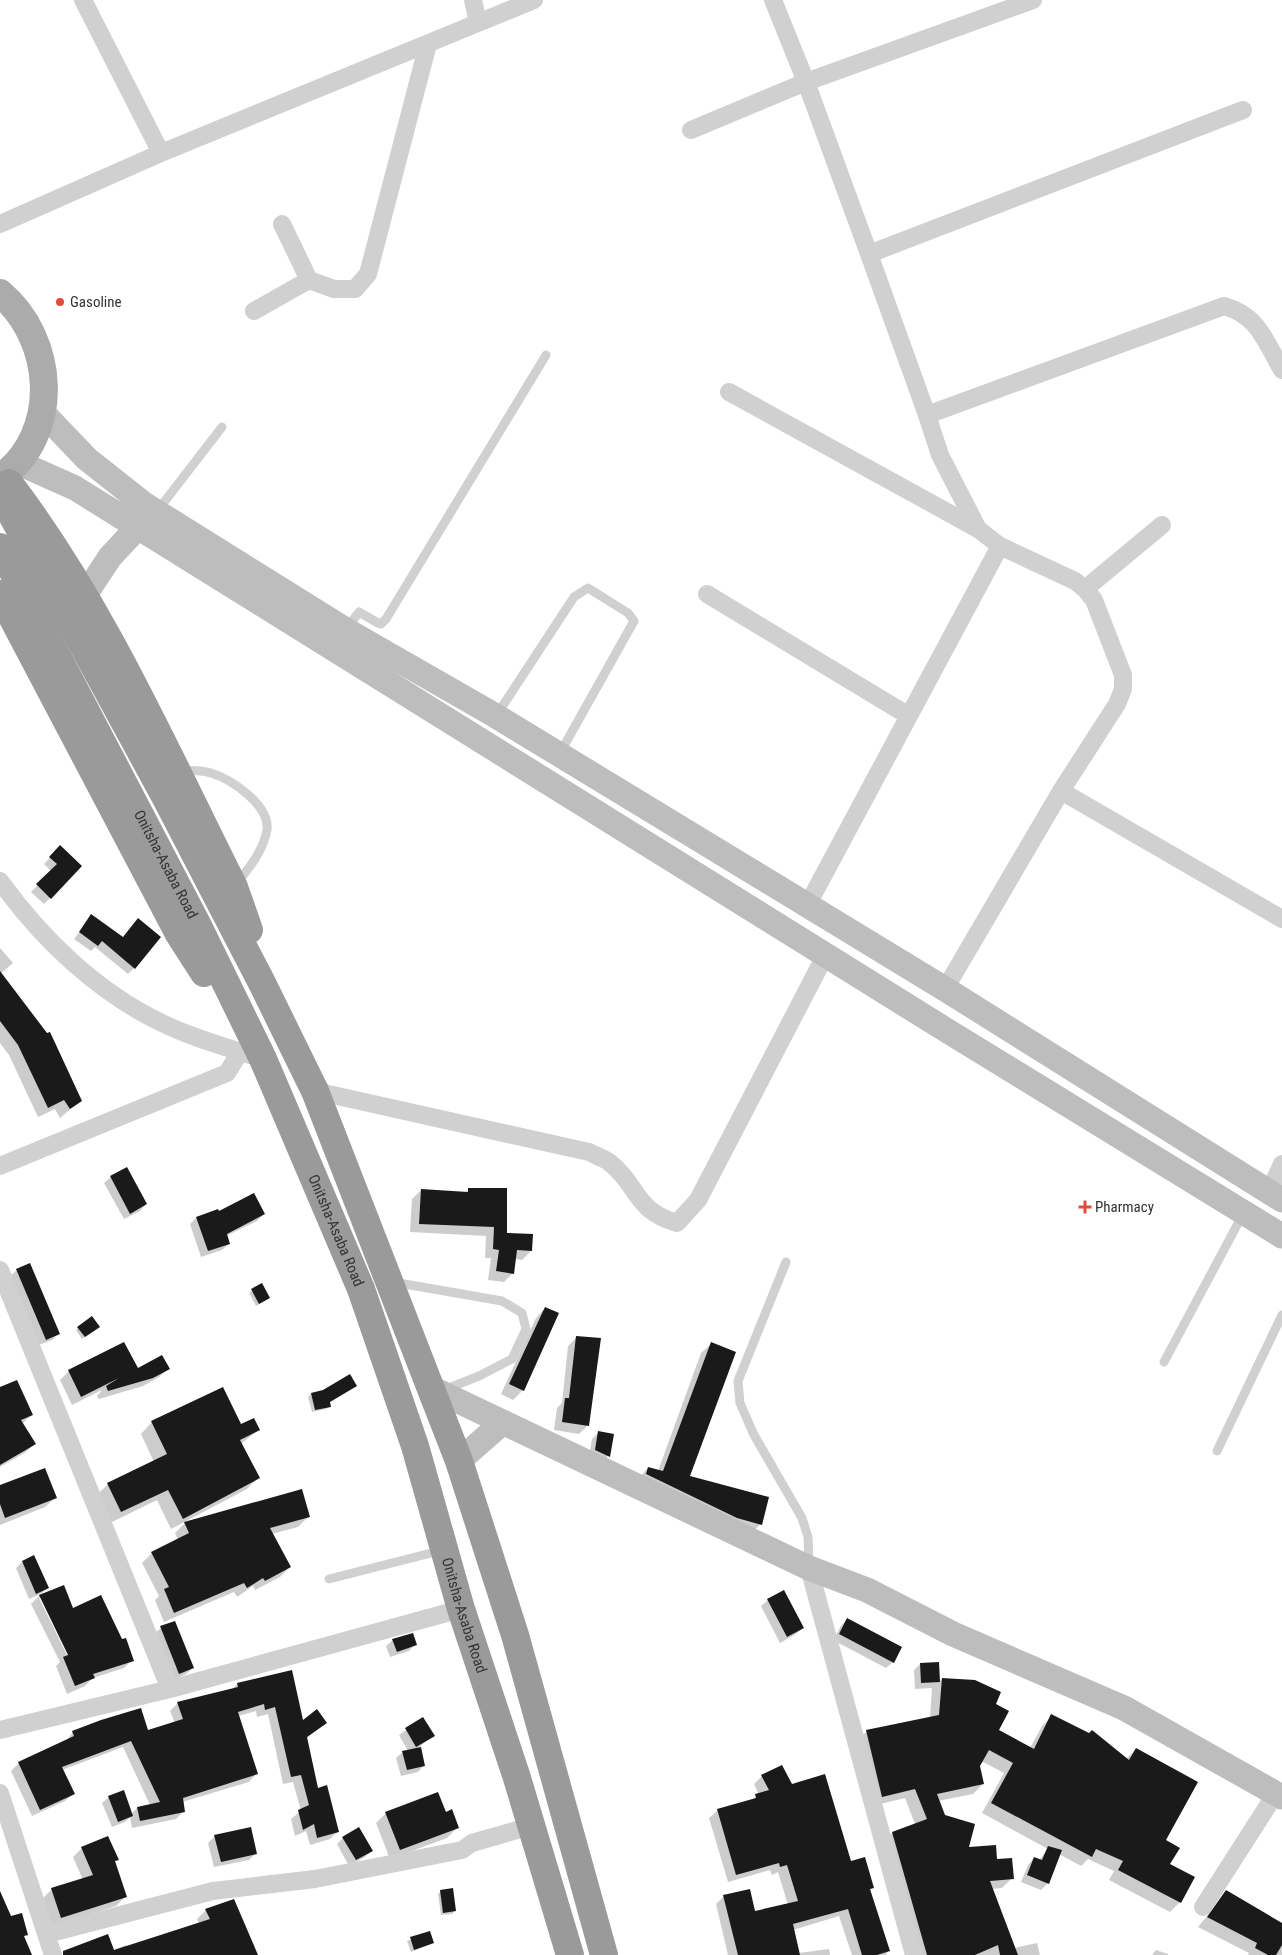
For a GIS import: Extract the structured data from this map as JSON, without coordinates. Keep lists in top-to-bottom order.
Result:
{
  "streets": {
    "highway": ["Onitsha-Asaba Road"]
  },
  "places": {
    "other": ["Gasoline"],
    "health": ["Pharmacy"]
  }
}
